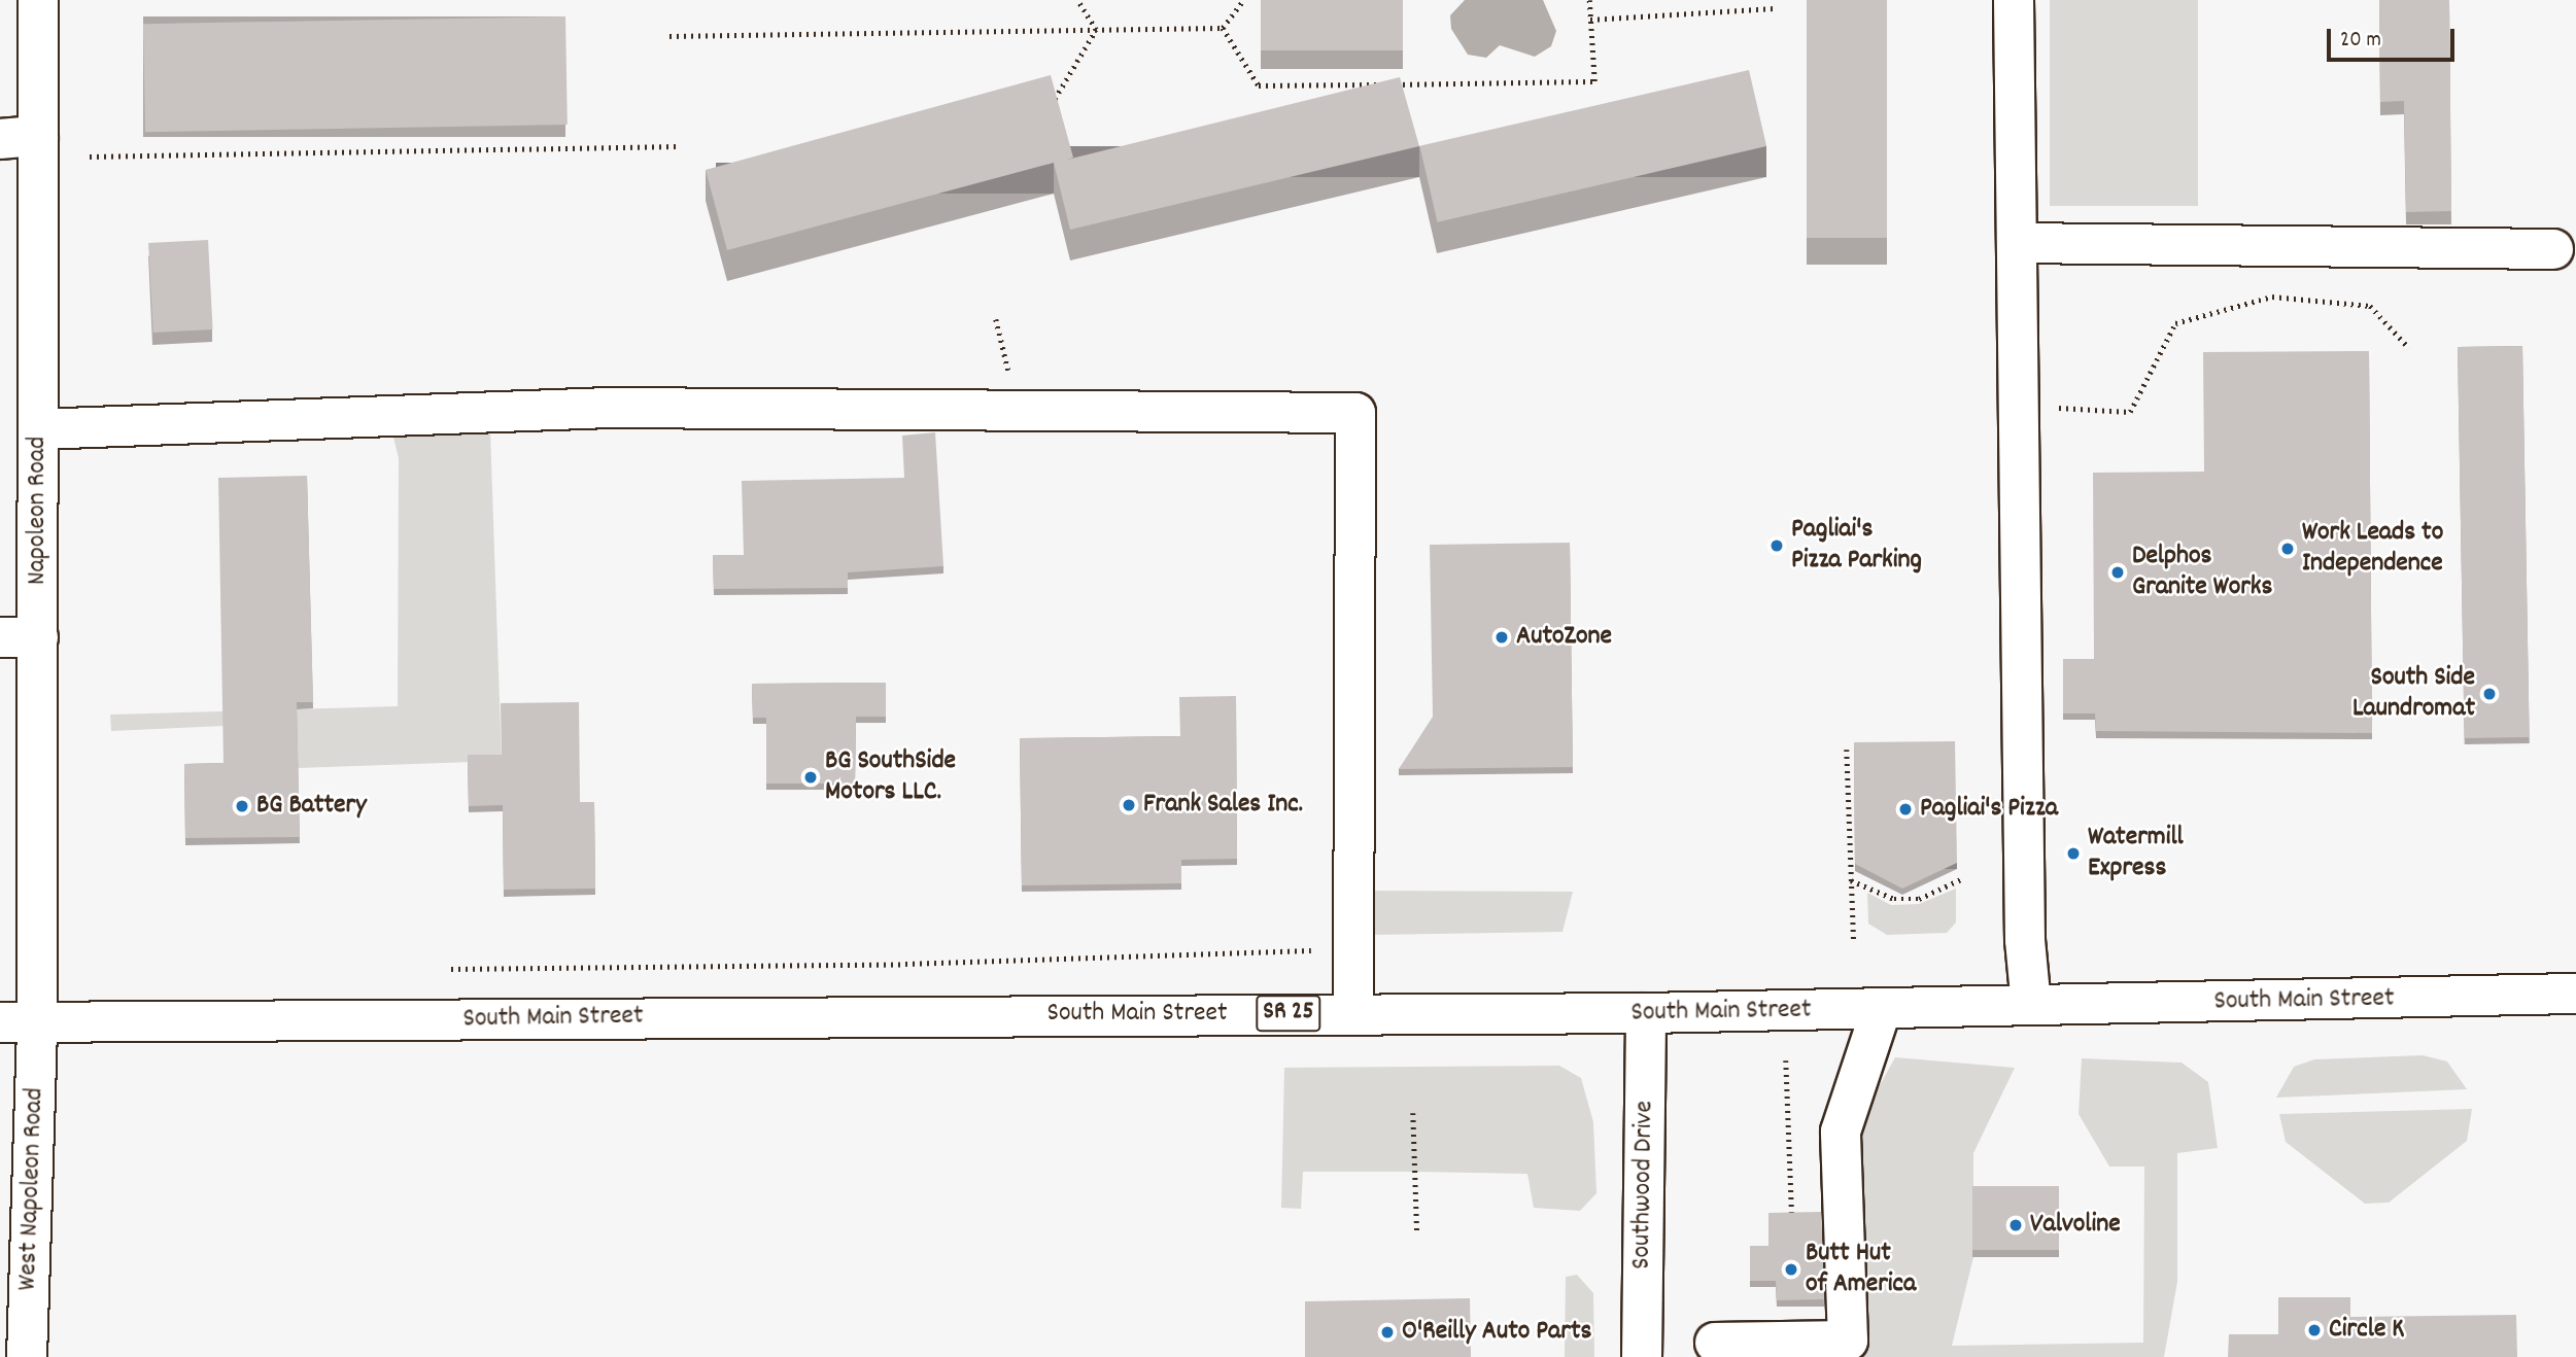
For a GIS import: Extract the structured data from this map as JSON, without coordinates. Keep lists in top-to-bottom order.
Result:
{
  "streets": {
    "main road": [
      "Napoleon Road",
      "South Main Street",
      "SR 25",
      "Southwood Drive",
      "West Napoleon Road"
    ]
  },
  "crossings": [
    ["Napoleon Road", "South Main Street"],
    ["Napoleon Road", "West Napoleon Road"],
    ["South Main Street", "Southwood Drive"],
    ["South Main Street", "West Napoleon Road"]
  ],
  "places": [
    "Pagliai's Pizza Parking",
    "Work Leads to Independence",
    "Delphos Granite Works",
    "AutoZone",
    "South Side Laundromat",
    "BG SouthSide Motors LLC.",
    "Frank Sales Inc.",
    "BG Battery",
    "Pagliai's Pizza",
    "Watermill Express",
    "Valvoline",
    "Butt Hut of America",
    "Circle K",
    "O'Reilly Auto Parts"
  ],
  "scale_bar": "20 m"
}
